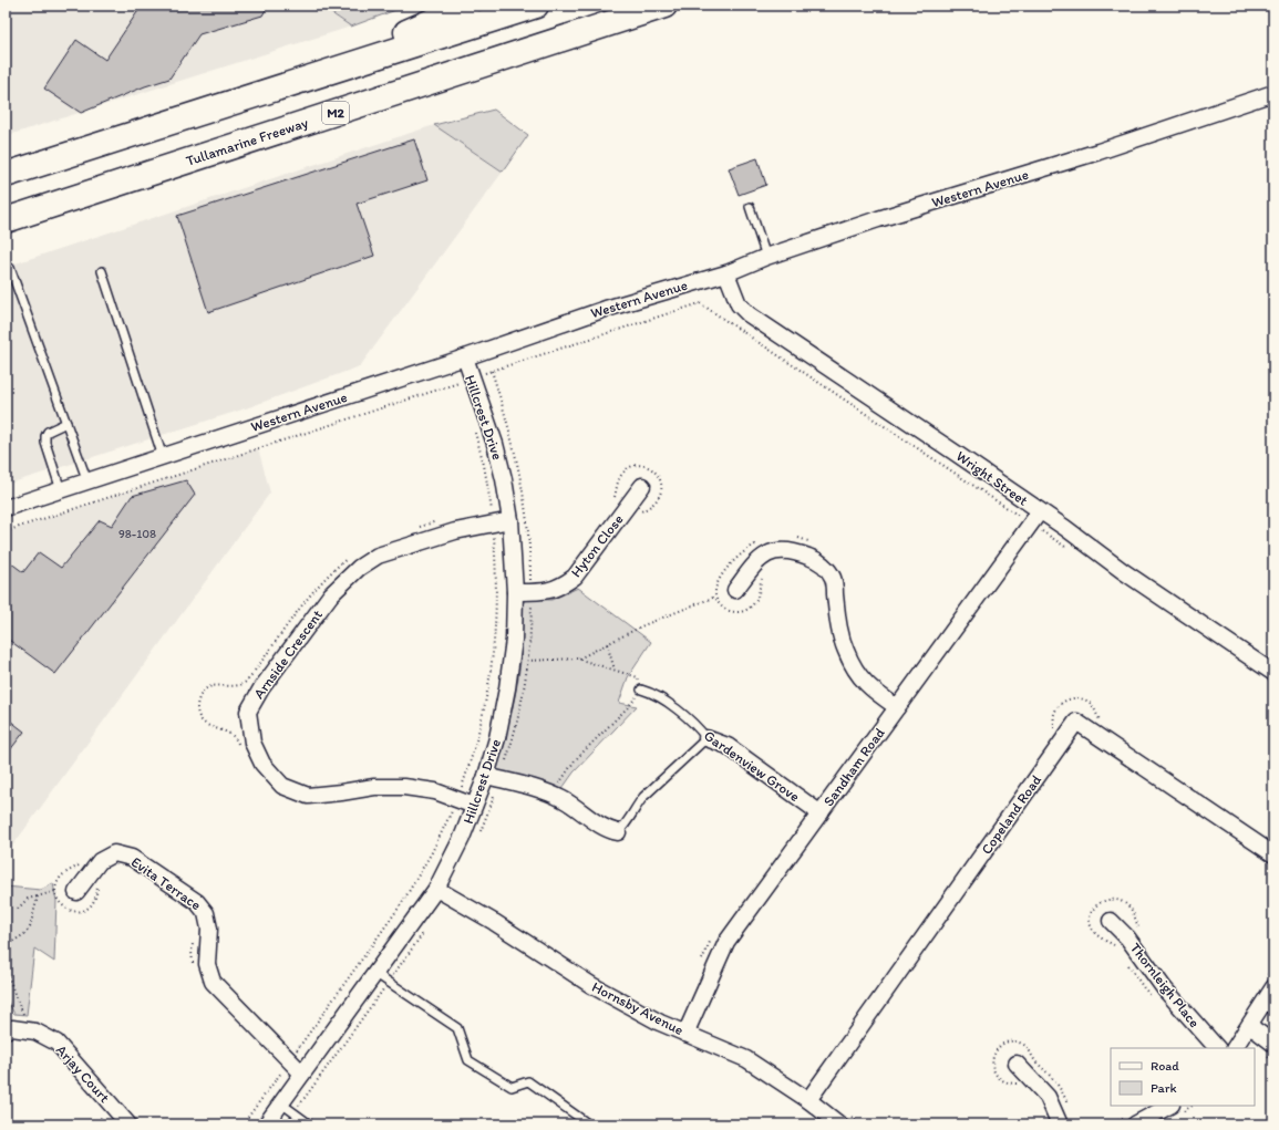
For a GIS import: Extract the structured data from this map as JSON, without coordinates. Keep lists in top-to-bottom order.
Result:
{
  "streets": {
    "highway": ["M2", "Tullamarine Freeway"],
    "street": [
      "Western Avenue",
      "Hillcrest Drive",
      "Wright Street",
      "Hyton Close",
      "Arnside Crescent",
      "Gardenview Grove",
      "Sandham Road",
      "Copeland Road",
      "Evita Terrace",
      "Thornleigh Place",
      "Hornsby Avenue",
      "Arjay Court"
    ]
  },
  "crossings": [
    ["Western Avenue", "Hillcrest Drive"],
    ["Western Avenue", "Wright Street"],
    ["Hillcrest Drive", "Hyton Close"],
    ["Hillcrest Drive", "Arnside Crescent"],
    ["Hillcrest Drive", "Evita Terrace"],
    ["Hillcrest Drive", "Hornsby Avenue"],
    ["Wright Street", "Sandham Road"],
    ["Gardenview Grove", "Sandham Road"],
    ["Sandham Road", "Hornsby Avenue"],
    ["Copeland Road", "Hornsby Avenue"]
  ],
  "house_numbers": ["98-108"],
  "legend": ["Road", "Park"]
}
